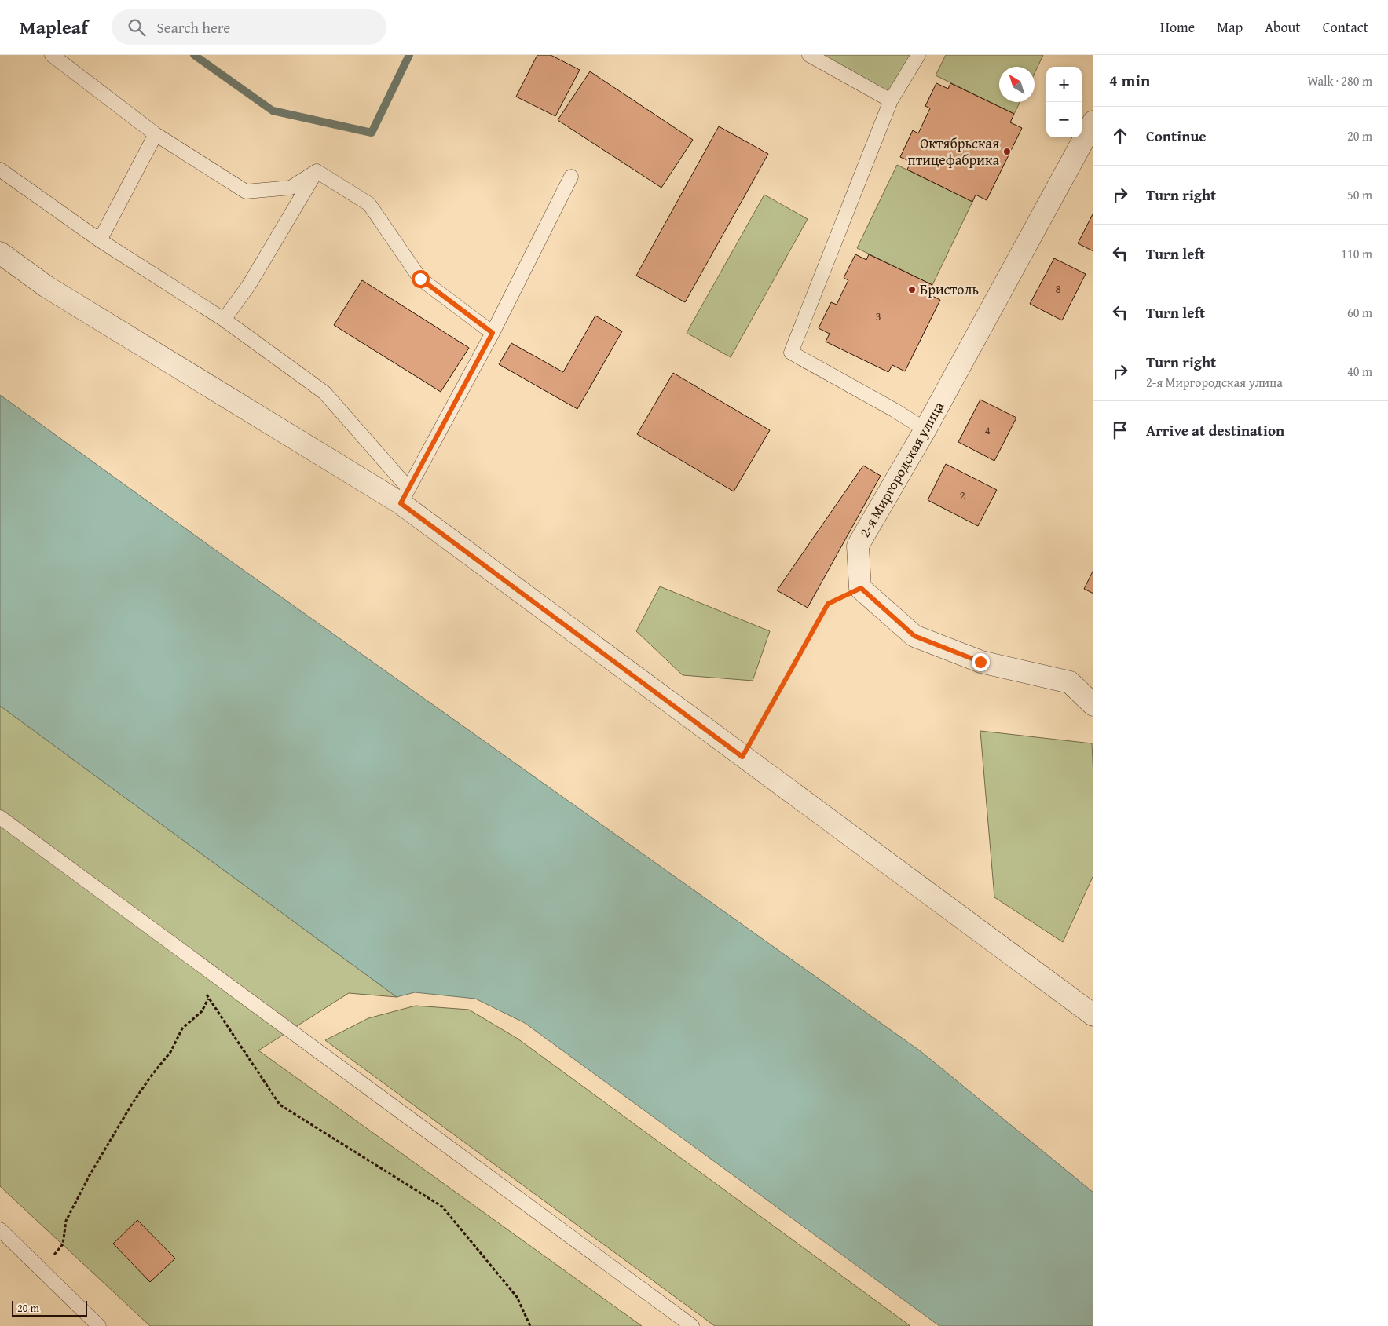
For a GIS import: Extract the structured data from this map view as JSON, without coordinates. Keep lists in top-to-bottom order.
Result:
{
  "streets": {
    "street": ["2-я Миргородская улица"]
  },
  "places": ["Октябрьская птицефабрика", "Бристоль"],
  "house_numbers": [
    "8",
    "3",
    "4",
    "2"
  ],
  "scale_bar": "20 m",
  "north": "top left",
  "page": {
    "header": "Mapleaf",
    "search": "Search here",
    "nav": [
      "Home",
      "Map",
      "About",
      "Contact"
    ],
    "heading": ["4 min", "Walk · 280 m"],
    "map_buttons": ["+", "−"],
    "list": [
      ["Continue", "20 m"],
      ["Turn right", "50 m"],
      ["Turn left", "110 m"],
      ["Turn left", "60 m"],
      ["Turn right", "2-я Миргородская улица", "40 m"],
      "Arrive at destination"
    ],
    "scale": "20 m"
  }
}
